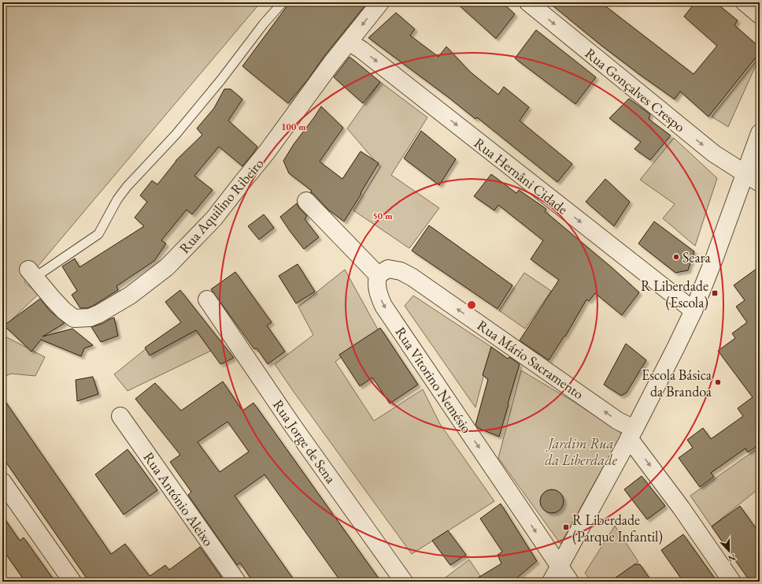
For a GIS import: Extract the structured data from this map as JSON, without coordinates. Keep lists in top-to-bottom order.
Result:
{
  "streets": {
    "street": [
      "Rua Gonçalves Crespo",
      "Rua Hernâni Cidade",
      "Rua Aquilino Ribeiro",
      "Rua Mário Sacramento",
      "Rua Vitorino Nemésio",
      "Rua Jorge de Sena",
      "Rua António Aleixo"
    ]
  },
  "crossings": [
    ["Rua Hernâni Cidade", "Rua Aquilino Ribeiro"],
    ["Rua Mário Sacramento", "Rua Vitorino Nemésio"]
  ],
  "one_way": [
    "Rua Gonçalves Crespo",
    "Rua Hernâni Cidade",
    "Rua Mário Sacramento",
    "Rua Vitorino Nemésio"
  ],
  "parks": ["Jardim Rua da Liberdade"],
  "places": {
    "other": ["Seara", "Escola Básica da Brandoa"],
    "transit": ["R Liberdade (Escola)", "R Liberdade (Parque Infantil)"]
  },
  "north": "bottom",
  "rings": ["100 m", "50 m"]
}
